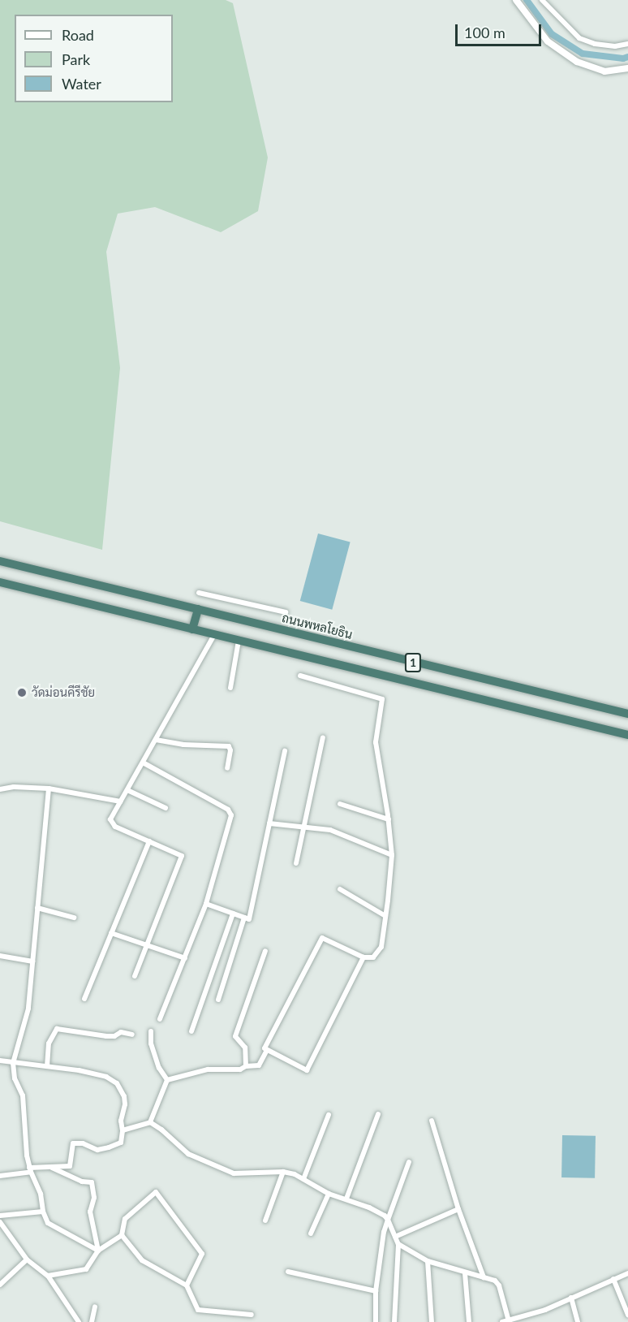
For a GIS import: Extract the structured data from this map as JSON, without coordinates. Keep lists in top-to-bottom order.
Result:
{
  "streets": {
    "highway": ["ถนนพหลโยธิน", "1"]
  },
  "places": ["วัดม่อนคีรีชัย"],
  "legend": ["Road", "Park", "Water"],
  "scale_bar": "100 m"
}
